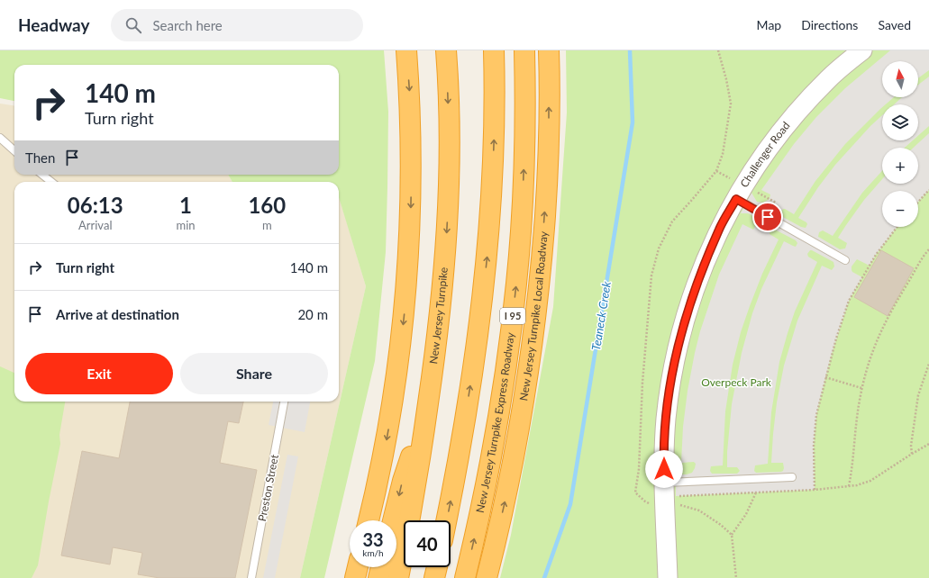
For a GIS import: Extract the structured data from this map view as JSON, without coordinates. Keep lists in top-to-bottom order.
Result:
{
  "streets": {
    "highway": [
      "New Jersey Turnpike",
      "I 95",
      "New Jersey Turnpike Local Roadway",
      "New Jersey Turnpike Express Roadway"
    ],
    "street": ["Challenger Road"],
    "lane": ["Preston Street"]
  },
  "water": ["Teaneck Creek"],
  "parks": ["Overpeck Park"],
  "north": "top",
  "page": {
    "header": "Headway",
    "search": "Search here",
    "nav": ["Map", "Directions", "Saved"],
    "map_buttons": ["+", "−"],
    "turn": ["140 m", "Turn right"],
    "then": "Then",
    "eta": [
      "06:13",
      "Arrival",
      "1",
      "min",
      "160",
      "m"
    ],
    "list": [
      {
        "name": "Turn right",
        "value": "140 m"
      },
      {
        "name": "Arrive at destination",
        "value": "20 m"
      }
    ],
    "buttons": ["Exit", "Share"],
    "speed": "33 km/h",
    "limit": "40"
  }
}
